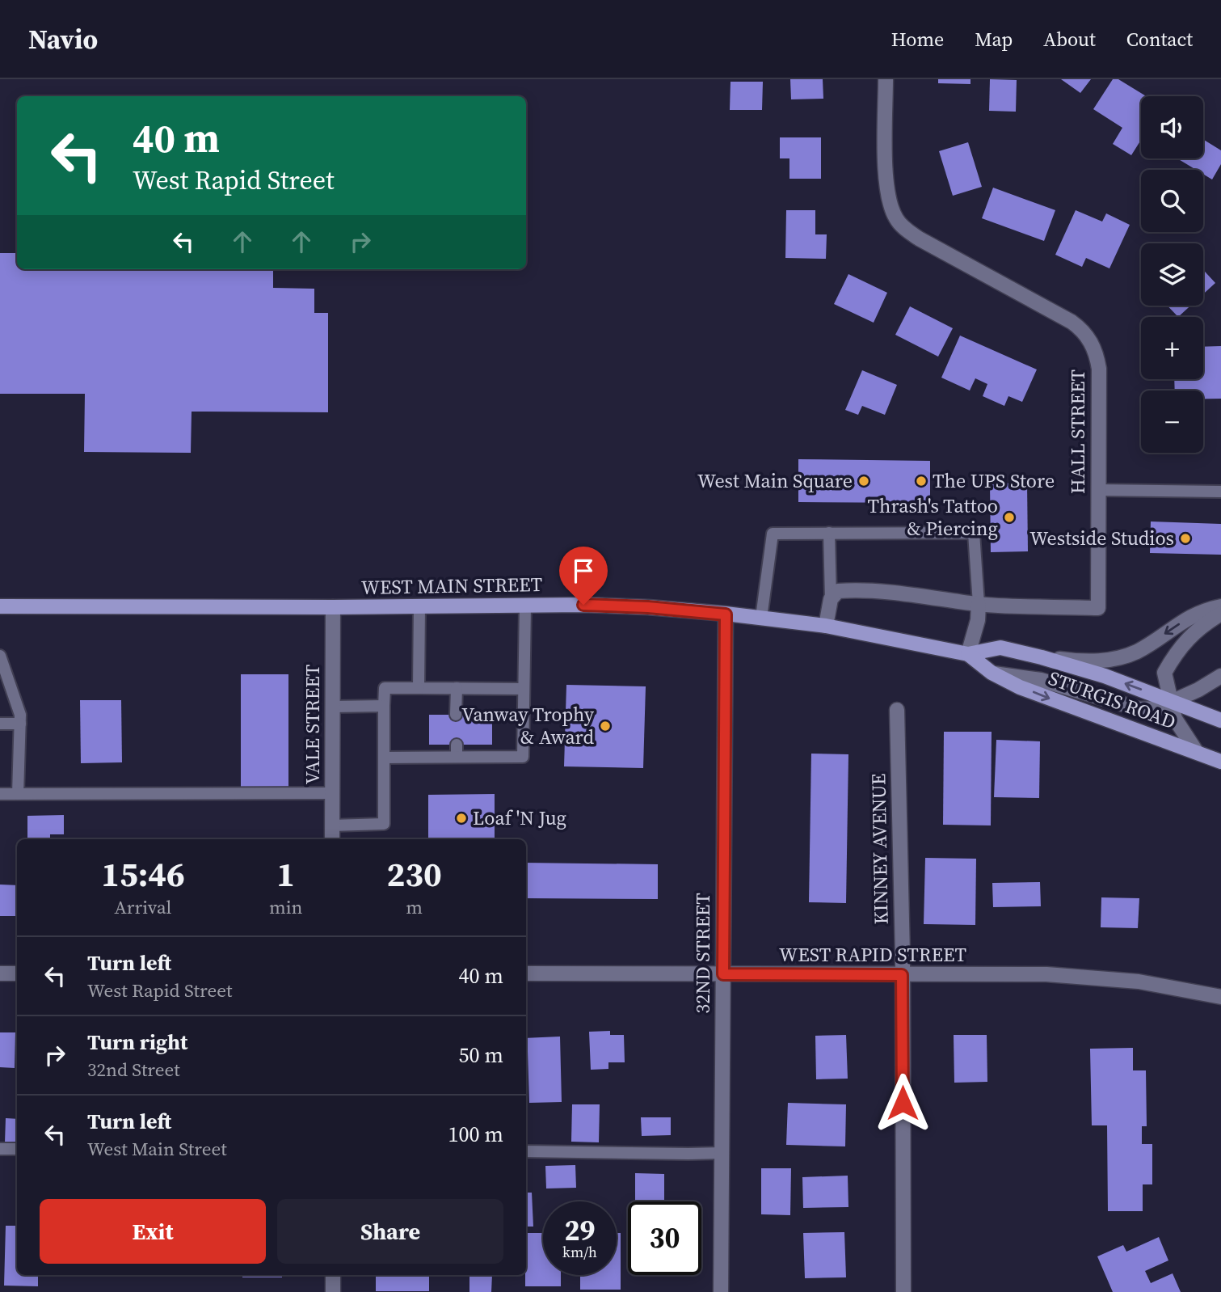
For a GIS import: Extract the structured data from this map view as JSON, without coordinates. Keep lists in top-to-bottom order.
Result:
{
  "streets": {
    "main road": ["WEST MAIN STREET", "STURGIS ROAD"],
    "street": [
      "HALL STREET",
      "VALE STREET",
      "KINNEY AVENUE",
      "32ND STREET",
      "WEST RAPID STREET"
    ]
  },
  "crossings": [
    ["WEST MAIN STREET", "STURGIS ROAD"],
    ["WEST MAIN STREET", "VALE STREET"],
    ["WEST MAIN STREET", "32ND STREET"],
    ["KINNEY AVENUE", "WEST RAPID STREET"],
    ["32ND STREET", "WEST RAPID STREET"]
  ],
  "places": [
    "West Main Square",
    "The UPS Store",
    "Thrash's Tattoo & Piercing",
    "Westside Studios",
    "Vanway Trophy & Award",
    "Loaf 'N Jug"
  ],
  "page": {
    "header": "Navio",
    "nav": [
      "Home",
      "Map",
      "About",
      "Contact"
    ],
    "map_buttons": ["+", "−"],
    "turn": ["40 m", "West Rapid Street"],
    "eta": [
      "15:46",
      "Arrival",
      "1",
      "min",
      "230",
      "m"
    ],
    "list": [
      {
        "name": "Turn left",
        "note": "West Rapid Street",
        "value": "40 m"
      },
      {
        "name": "Turn right",
        "note": "32nd Street",
        "value": "50 m"
      },
      {
        "name": "Turn left",
        "note": "West Main Street",
        "value": "100 m"
      }
    ],
    "buttons": ["Exit", "Share"],
    "speed": "29 km/h",
    "limit": "30"
  }
}
